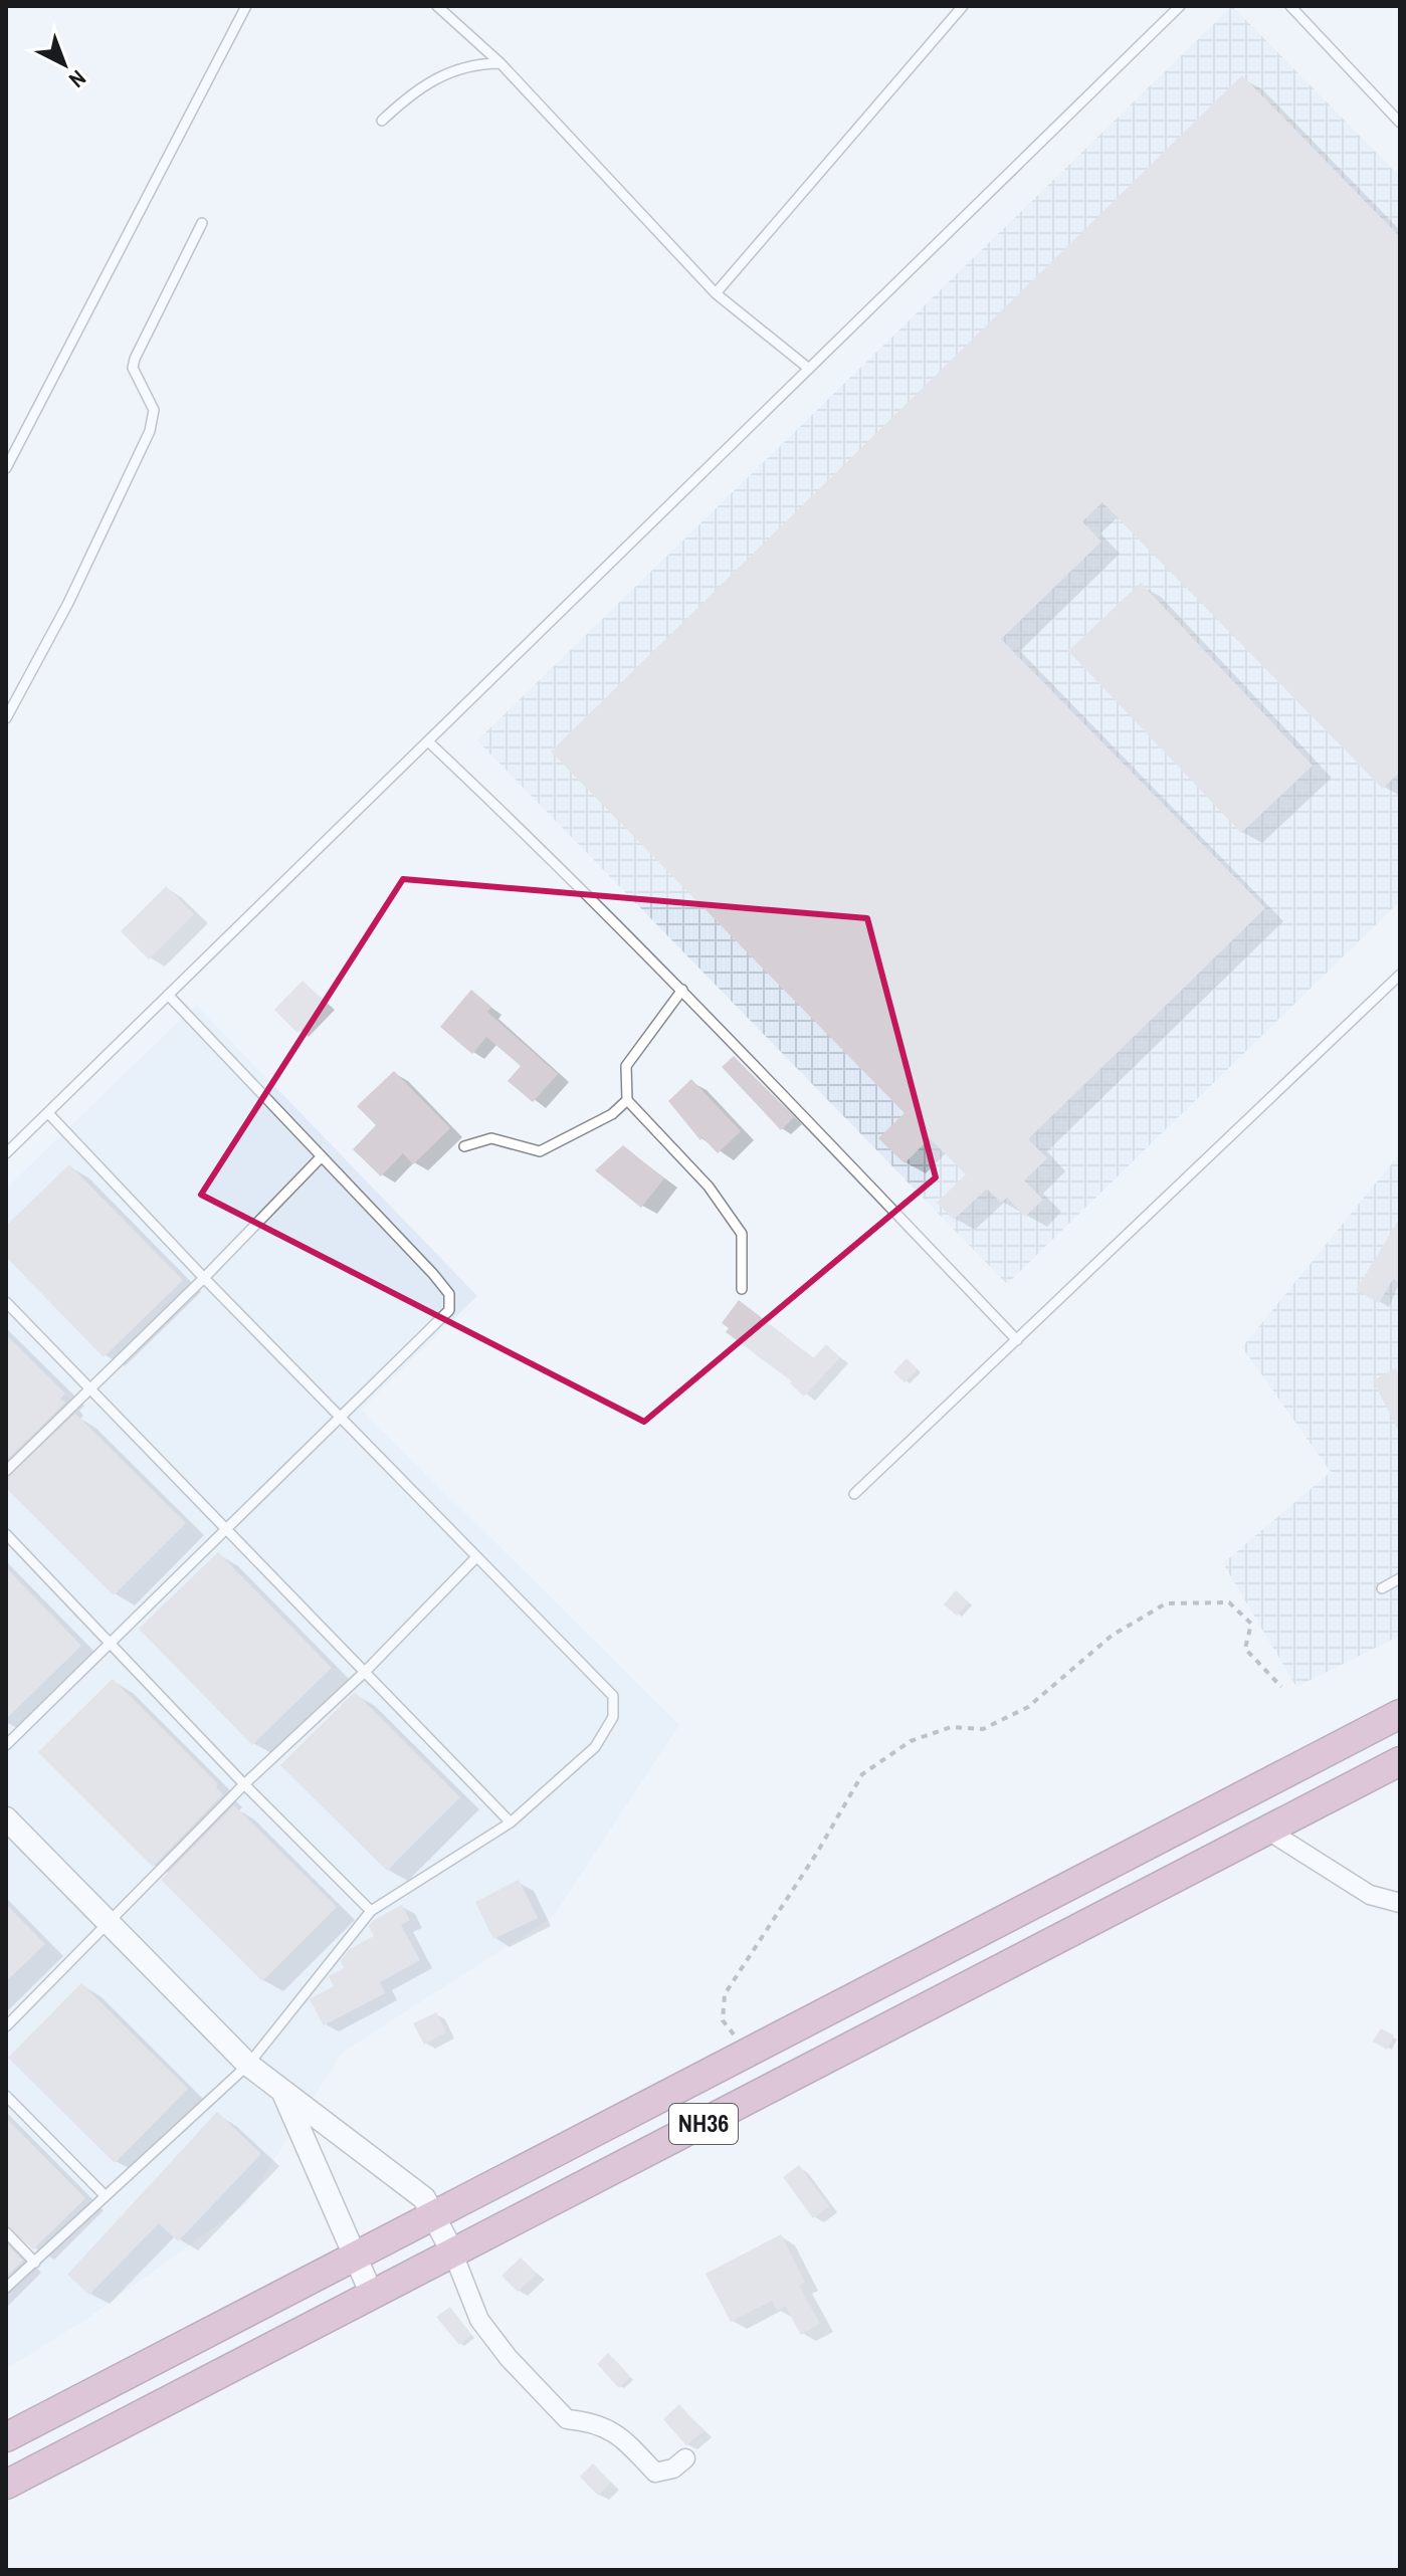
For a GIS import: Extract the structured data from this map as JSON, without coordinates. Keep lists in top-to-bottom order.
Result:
{
  "streets": {
    "highway": ["NH36"]
  },
  "north": "bottom right"
}
